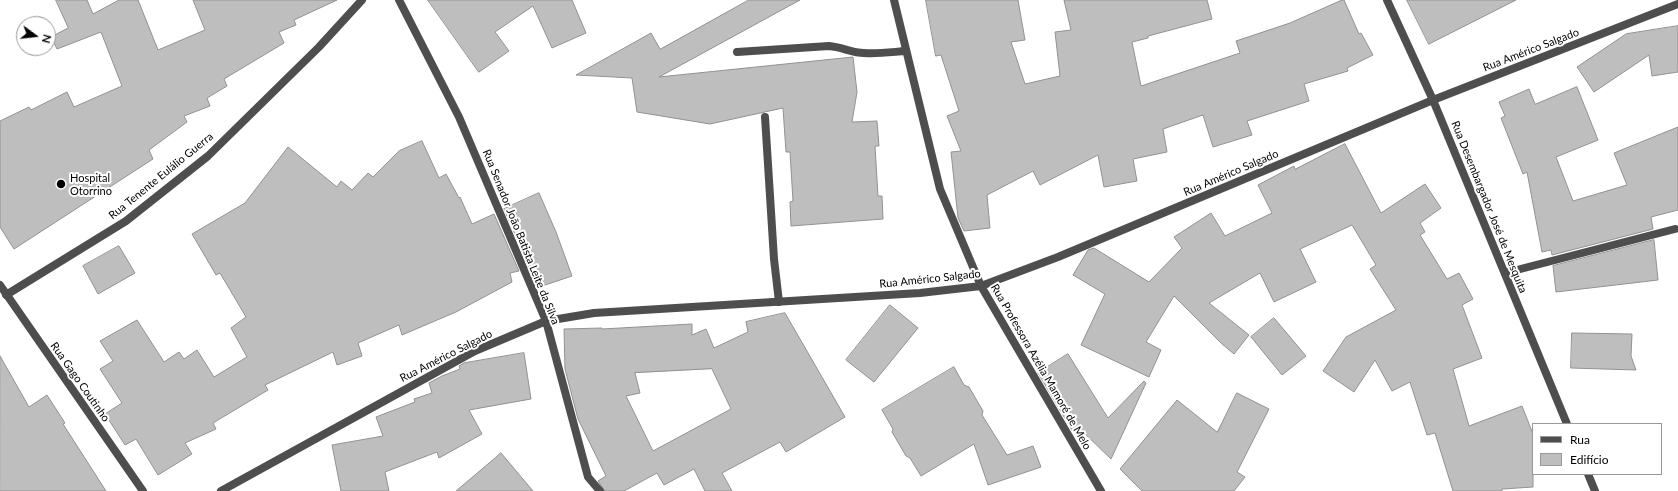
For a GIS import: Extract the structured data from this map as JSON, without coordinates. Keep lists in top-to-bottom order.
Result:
{
  "streets": {
    "street": [
      "Rua Américo Salgado",
      "Rua Tenente Eulálio Guerra",
      "Rua Desembargador José de Mesquita",
      "Rua Senador João Batista Leite da Silva",
      "Rua Professora Azélia Mamoré de Melo",
      "Rua Gago Coutinho"
    ]
  },
  "crossings": [
    ["Rua Américo Salgado", "Rua Desembargador José de Mesquita"],
    ["Rua Américo Salgado", "Rua Senador João Batista Leite da Silva"],
    ["Rua Américo Salgado", "Rua Professora Azélia Mamoré de Melo"],
    ["Rua Tenente Eulálio Guerra", "Rua Gago Coutinho"]
  ],
  "places": ["Hospital Otorrino"],
  "legend": ["Rua", "Edifício"],
  "north": "right"
}
